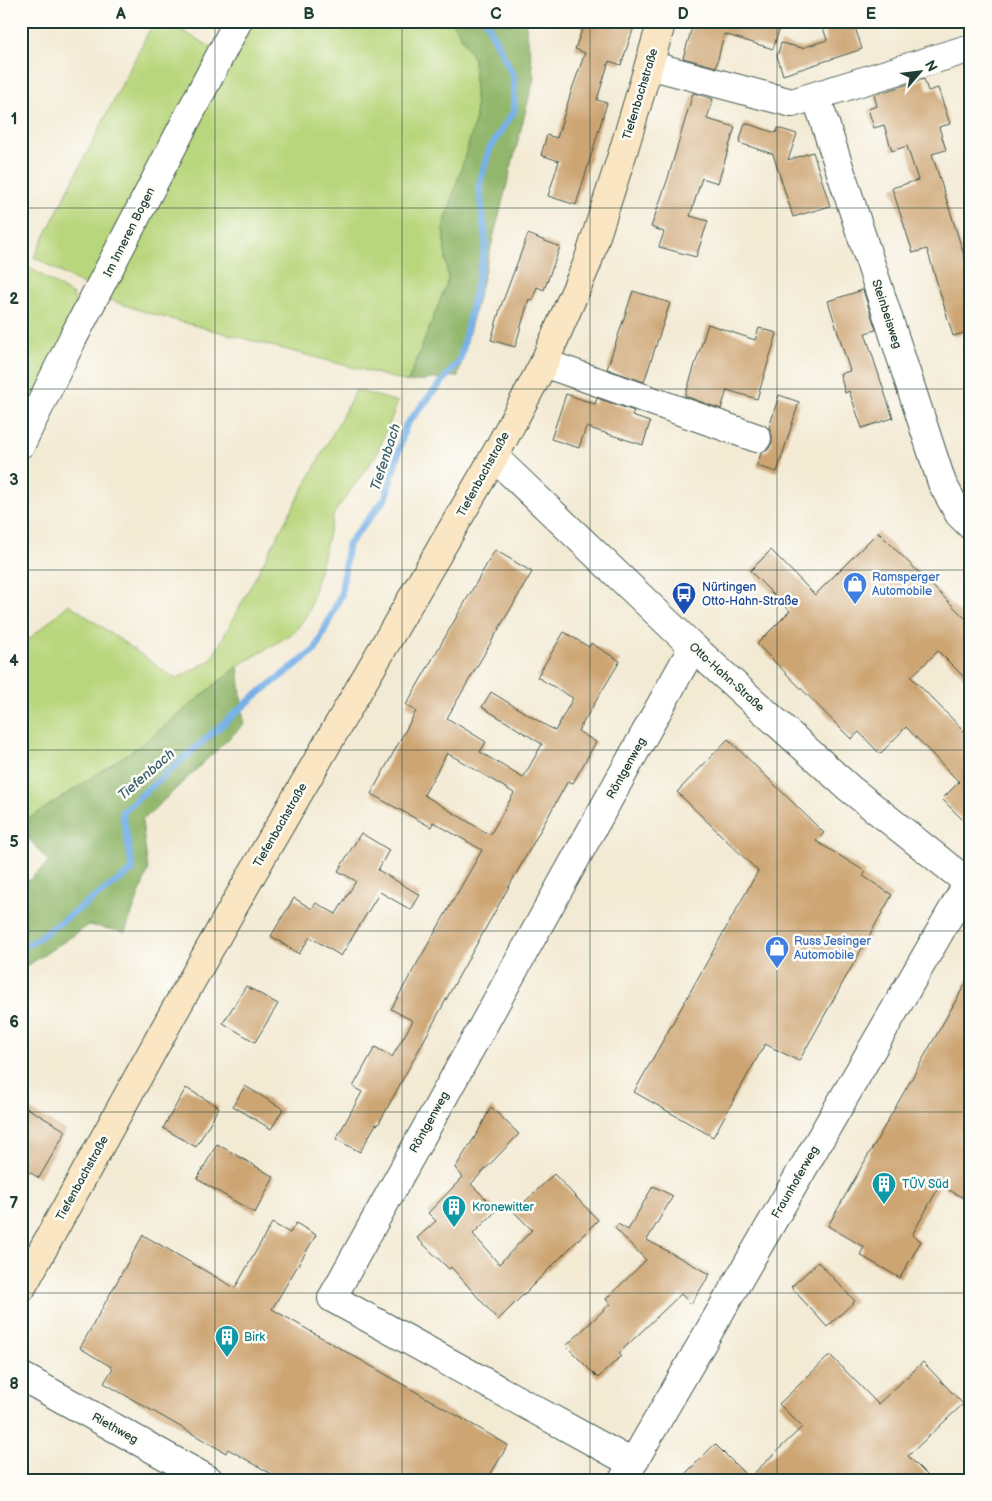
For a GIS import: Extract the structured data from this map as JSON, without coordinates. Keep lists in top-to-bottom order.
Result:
{
  "streets": {
    "street": [
      "Tiefenbachstraße",
      "Im Inneren Bogen",
      "Steinbeisweg",
      "Otto-Hahn-Straße",
      "Röntgenweg",
      "Fraunhoferweg",
      "Riethweg"
    ]
  },
  "crossings": [
    ["Tiefenbachstraße", "Otto-Hahn-Straße"],
    ["Otto-Hahn-Straße", "Röntgenweg"],
    ["Otto-Hahn-Straße", "Fraunhoferweg"],
    ["Röntgenweg", "Fraunhoferweg"]
  ],
  "water": ["Tiefenbach"],
  "places": {
    "shop": ["Ramsperger Automobile", "Russ Jesinger Automobile"],
    "bus stop": ["Nürtingen Otto-Hahn-Straße"],
    "building": ["TÜV Süd", "Kronewitter", "Birk"]
  },
  "north": "top right",
  "grid": {
    "columns": [
      "A",
      "B",
      "C",
      "D",
      "E"
    ],
    "rows": [
      "1",
      "2",
      "3",
      "4",
      "5",
      "6",
      "7",
      "8"
    ]
  }
}
